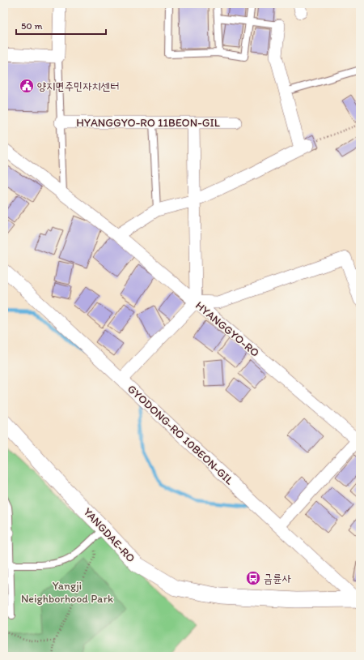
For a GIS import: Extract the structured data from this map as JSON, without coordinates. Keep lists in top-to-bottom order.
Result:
{
  "streets": {
    "street": [
      "HYANGGYO-RO 11BEON-GIL",
      "HYANGGYO-RO",
      "GYODONG-RO 10BEON-GIL",
      "YANGDAE-RO"
    ]
  },
  "crossings": [
    ["HYANGGYO-RO 11BEON-GIL", "HYANGGYO-RO"],
    ["HYANGGYO-RO", "GYODONG-RO 10BEON-GIL"],
    ["GYODONG-RO 10BEON-GIL", "YANGDAE-RO"]
  ],
  "parks": ["Yangji Neighborhood Park"],
  "places": {
    "public building": ["양지면주민자치센터"],
    "bus stop": ["금륜사"]
  },
  "scale_bar": "50 m"
}
